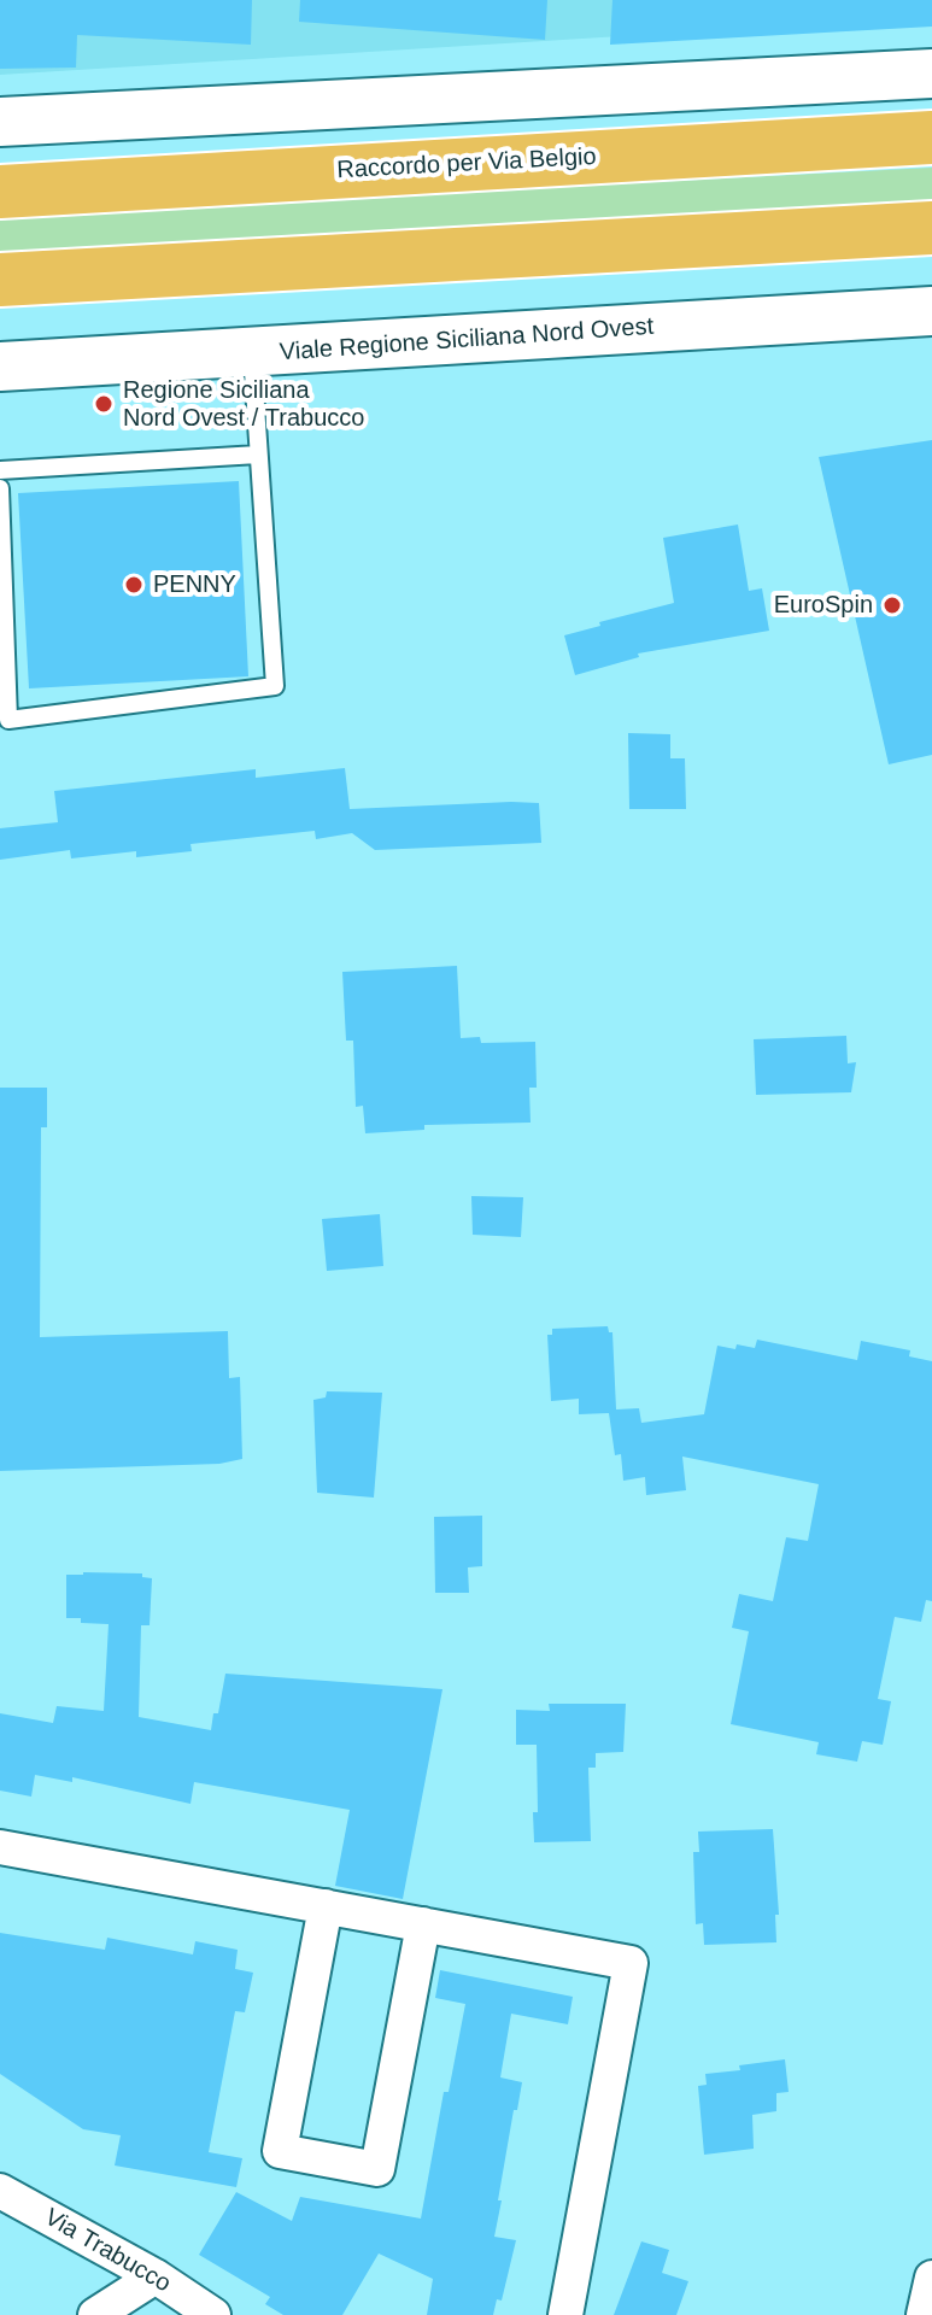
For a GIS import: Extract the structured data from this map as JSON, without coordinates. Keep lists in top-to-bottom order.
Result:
{
  "streets": {
    "highway": ["Raccordo per Via Belgio"],
    "street": ["Viale Regione Siciliana Nord Ovest", "Via Trabucco"]
  },
  "places": ["Regione Siciliana Nord Ovest / Trabucco", "PENNY", "EuroSpin"]
}
